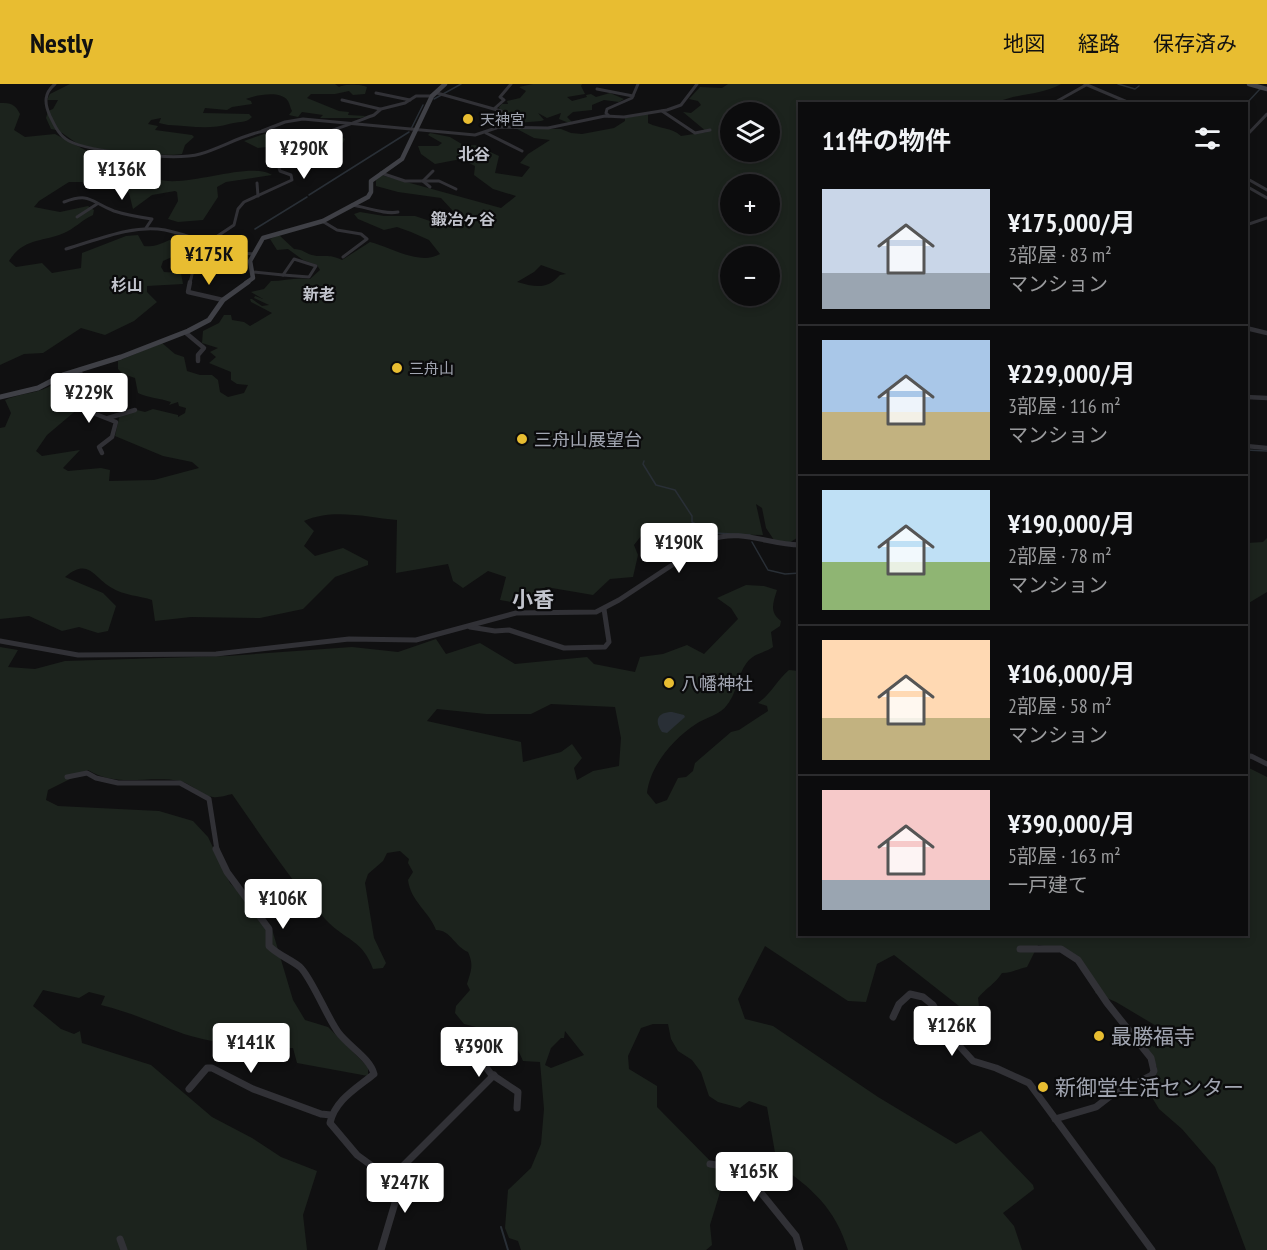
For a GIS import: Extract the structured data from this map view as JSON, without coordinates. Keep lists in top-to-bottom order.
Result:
{
  "districts": [
    "北谷",
    "鍛冶ヶ谷",
    "杉山",
    "新老",
    "小香"
  ],
  "places": [
    "天神宮",
    "三舟山",
    "三舟山展望台",
    "八幡神社",
    "最勝福寺",
    "新御堂生活センター"
  ],
  "page": {
    "header": "Nestly",
    "nav": ["地図", "経路", "保存済み"],
    "map_buttons": ["+", "−"],
    "heading": "11件の物件",
    "price": [
      "¥290K",
      "¥136K",
      "¥175K",
      "¥229K",
      "¥190K",
      "¥106K",
      "¥126K",
      "¥141K",
      "¥390K",
      "¥165K",
      "¥247K"
    ],
    "list": [
      {
        "name": "¥175,000/月",
        "note": "3部屋 · 83 m² · マンション"
      },
      {
        "name": "¥229,000/月",
        "note": "3部屋 · 116 m² · マンション"
      },
      {
        "name": "¥190,000/月",
        "note": "2部屋 · 78 m² · マンション"
      },
      {
        "name": "¥106,000/月",
        "note": "2部屋 · 58 m² · マンション"
      },
      {
        "name": "¥390,000/月",
        "note": "5部屋 · 163 m² · 一戸建て"
      }
    ]
  }
}
